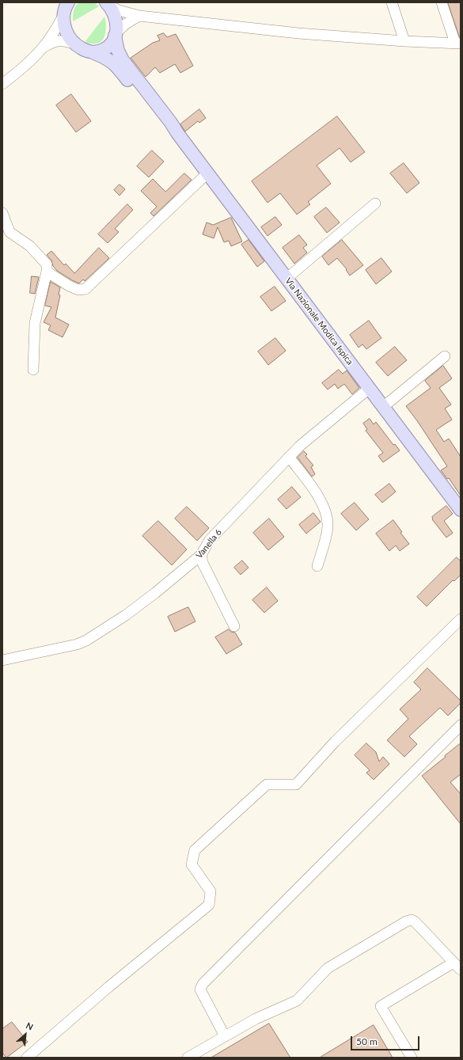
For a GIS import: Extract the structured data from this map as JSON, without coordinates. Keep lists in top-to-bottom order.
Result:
{
  "streets": {
    "main road": ["Via Nazionale Modica Ispica"],
    "street": ["Vanella 6"]
  },
  "crossings": [
    ["Via Nazionale Modica Ispica", "Vanella 6"]
  ],
  "scale_bar": "50 m",
  "north": "top right"
}
